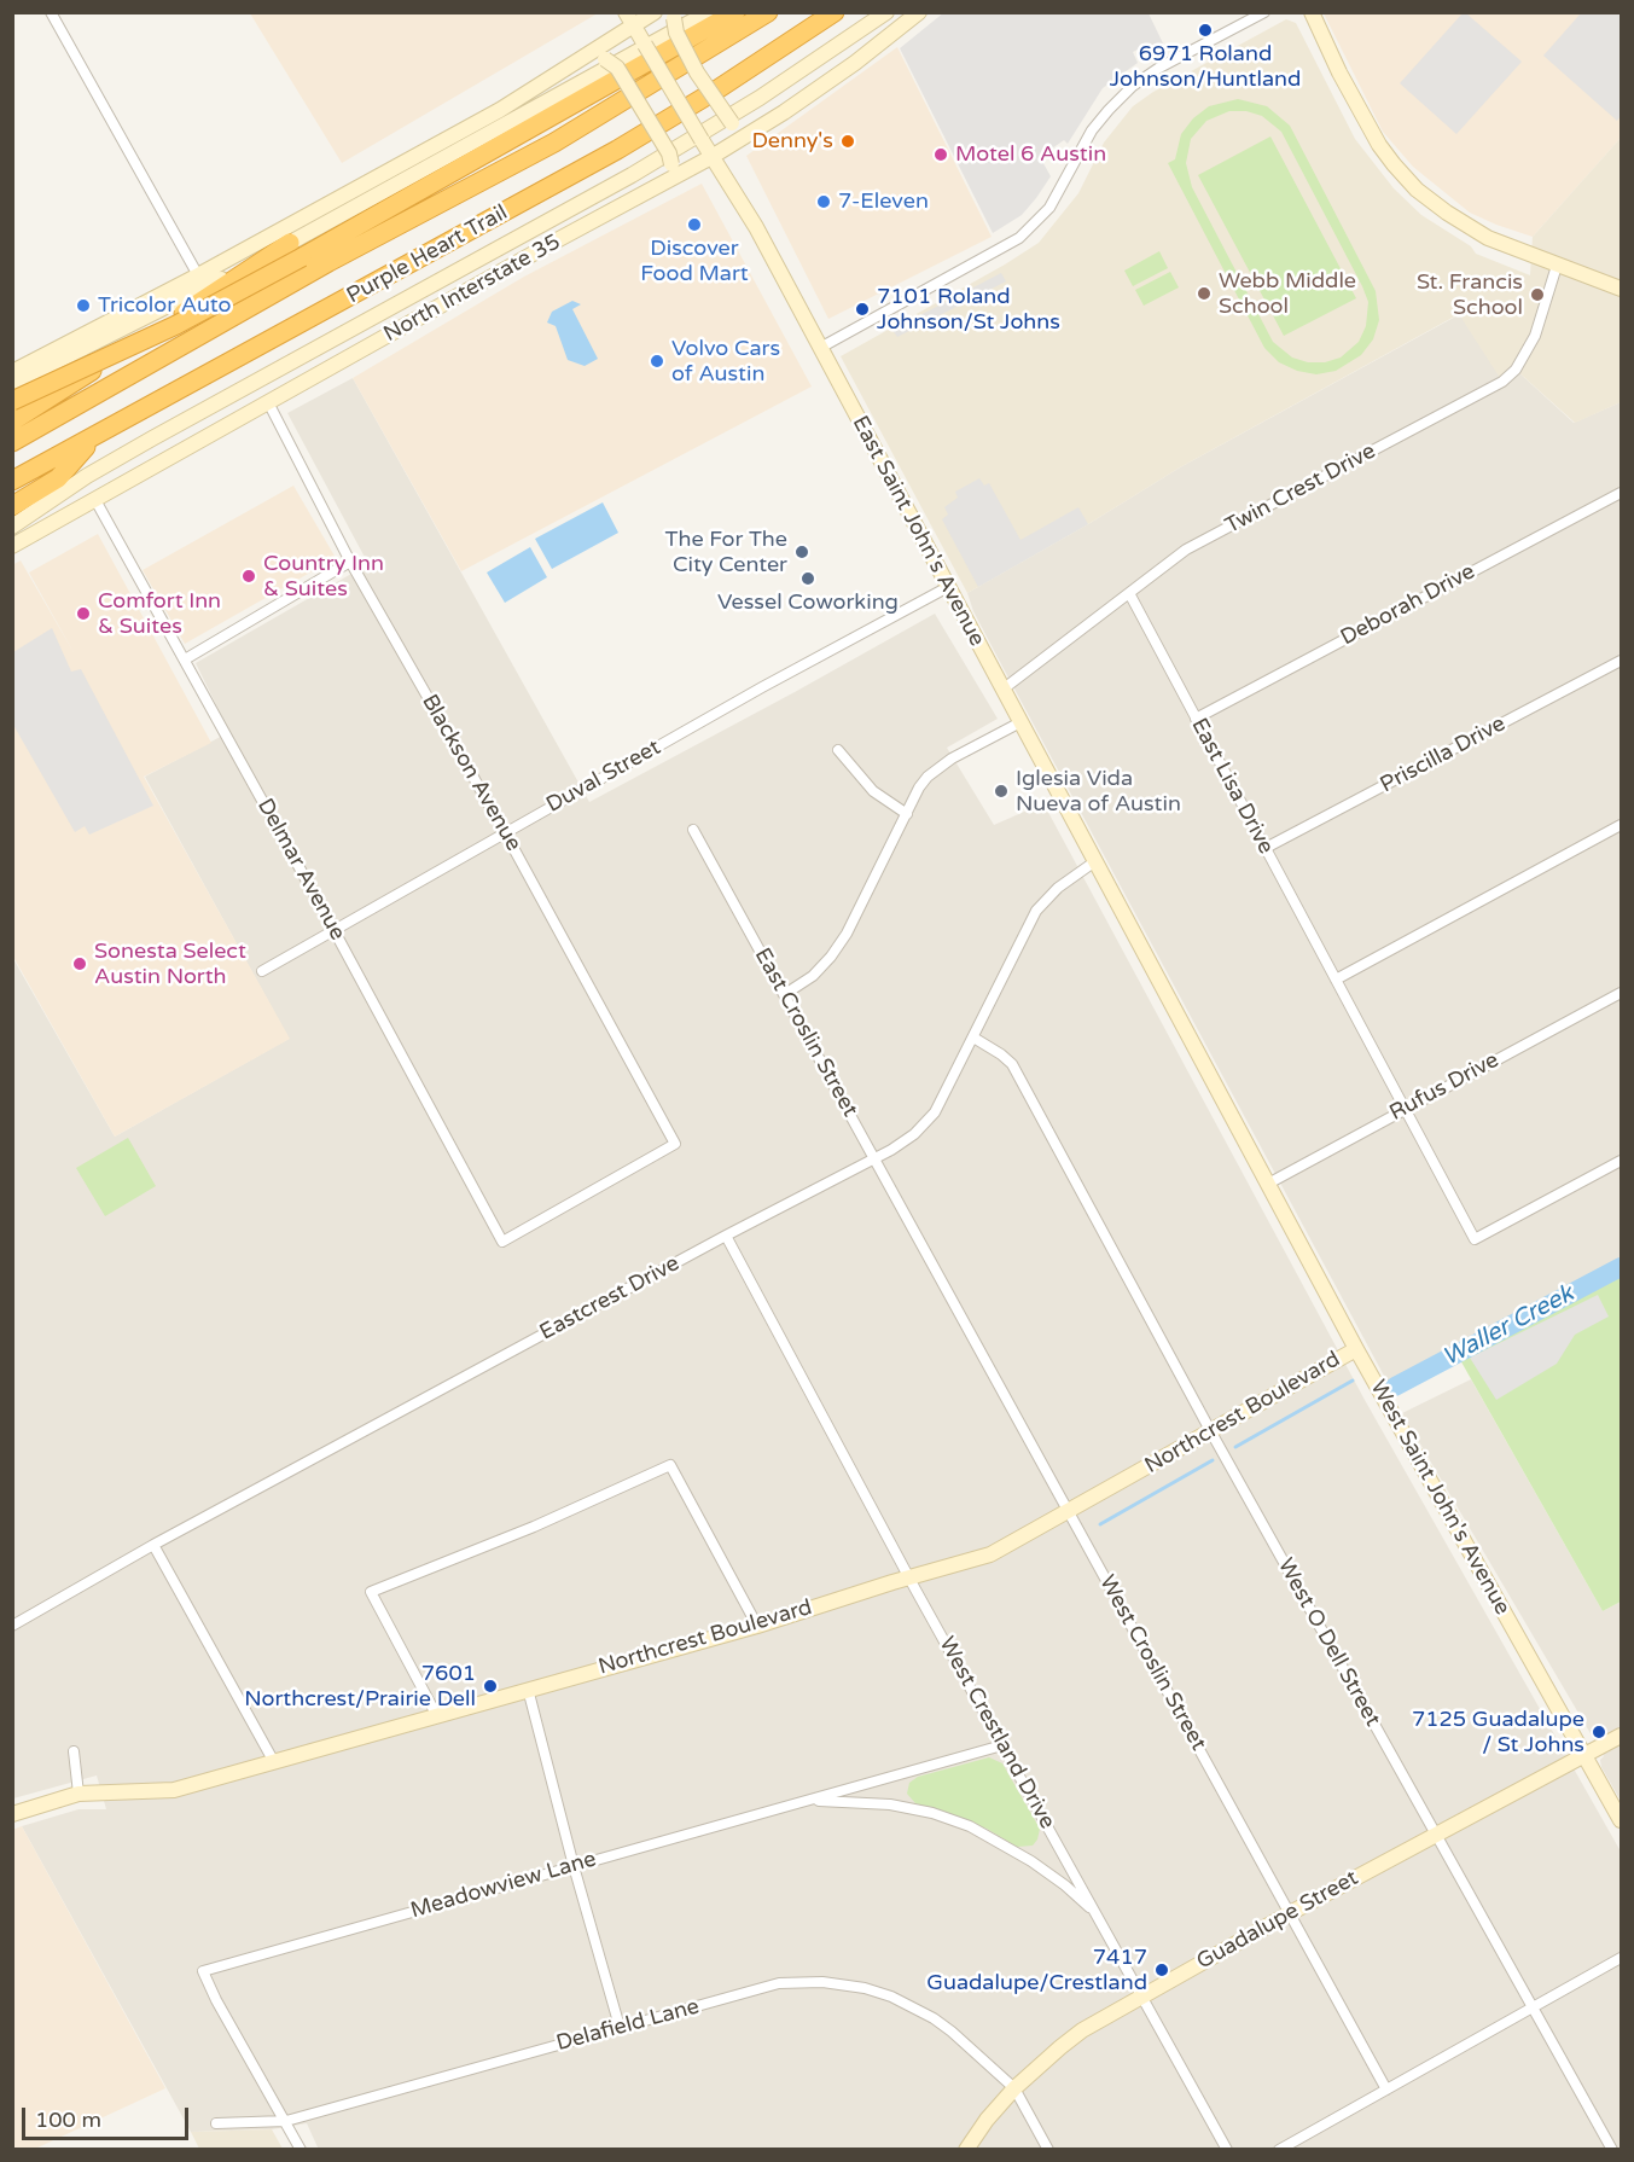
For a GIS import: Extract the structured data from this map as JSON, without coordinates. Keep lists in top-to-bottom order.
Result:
{
  "streets": {
    "highway": ["Purple Heart Trail"],
    "street": [
      "North Interstate 35",
      "Twin Crest Drive",
      "East Saint John's Avenue",
      "Deborah Drive",
      "Priscilla Drive",
      "Blackson Avenue",
      "Duval Street",
      "East Lisa Drive",
      "Delmar Avenue",
      "East Croslin Street",
      "Rufus Drive",
      "Eastcrest Drive",
      "Northcrest Boulevard",
      "West Saint John's Avenue",
      "West O Dell Street",
      "West Croslin Street",
      "West Crestland Drive",
      "Meadowview Lane",
      "Guadalupe Street",
      "Delafield Lane"
    ]
  },
  "crossings": [
    ["North Interstate 35", "East Saint John's Avenue"],
    ["North Interstate 35", "Blackson Avenue"],
    ["North Interstate 35", "Delmar Avenue"],
    ["Twin Crest Drive", "East Saint John's Avenue"],
    ["Twin Crest Drive", "East Lisa Drive"],
    ["East Saint John's Avenue", "Duval Street"],
    ["East Saint John's Avenue", "Eastcrest Drive"],
    ["East Saint John's Avenue", "West Saint John's Avenue"],
    ["Deborah Drive", "East Lisa Drive"],
    ["Priscilla Drive", "East Lisa Drive"],
    ["Blackson Avenue", "Duval Street"],
    ["Blackson Avenue", "Delmar Avenue"],
    ["Duval Street", "Delmar Avenue"],
    ["East Lisa Drive", "Rufus Drive"],
    ["East Croslin Street", "Eastcrest Drive"],
    ["East Croslin Street", "West Croslin Street"],
    ["Rufus Drive", "West Saint John's Avenue"],
    ["Eastcrest Drive", "West O Dell Street"],
    ["Eastcrest Drive", "West Crestland Drive"],
    ["Northcrest Boulevard", "West Saint John's Avenue"],
    ["Northcrest Boulevard", "West O Dell Street"],
    ["Northcrest Boulevard", "West Croslin Street"],
    ["Northcrest Boulevard", "West Crestland Drive"],
    ["West Saint John's Avenue", "Guadalupe Street"],
    ["West O Dell Street", "Guadalupe Street"],
    ["West Croslin Street", "Guadalupe Street"],
    ["West Crestland Drive", "Meadowview Lane"],
    ["West Crestland Drive", "Guadalupe Street"],
    ["Meadowview Lane", "Delafield Lane"],
    ["Guadalupe Street", "Delafield Lane"]
  ],
  "water": ["Waller Creek"],
  "places": [
    "6971 Roland Johnson/Huntland",
    "Denny's",
    "Motel 6 Austin",
    "7-Eleven",
    "Discover Food Mart",
    "Webb Middle School",
    "St. Francis School",
    "Tricolor Auto",
    "7101 Roland Johnson/St Johns",
    "Volvo Cars of Austin",
    "The For The City Center",
    "Country Inn & Suites",
    "Vessel Coworking",
    "Comfort Inn & Suites",
    "Iglesia Vida Nueva of Austin",
    "Sonesta Select Austin North",
    "7601 Northcrest/Prairie Dell",
    "7125 Guadalupe / St Johns",
    "7417 Guadalupe/Crestland"
  ],
  "scale_bar": "100 m"
}
